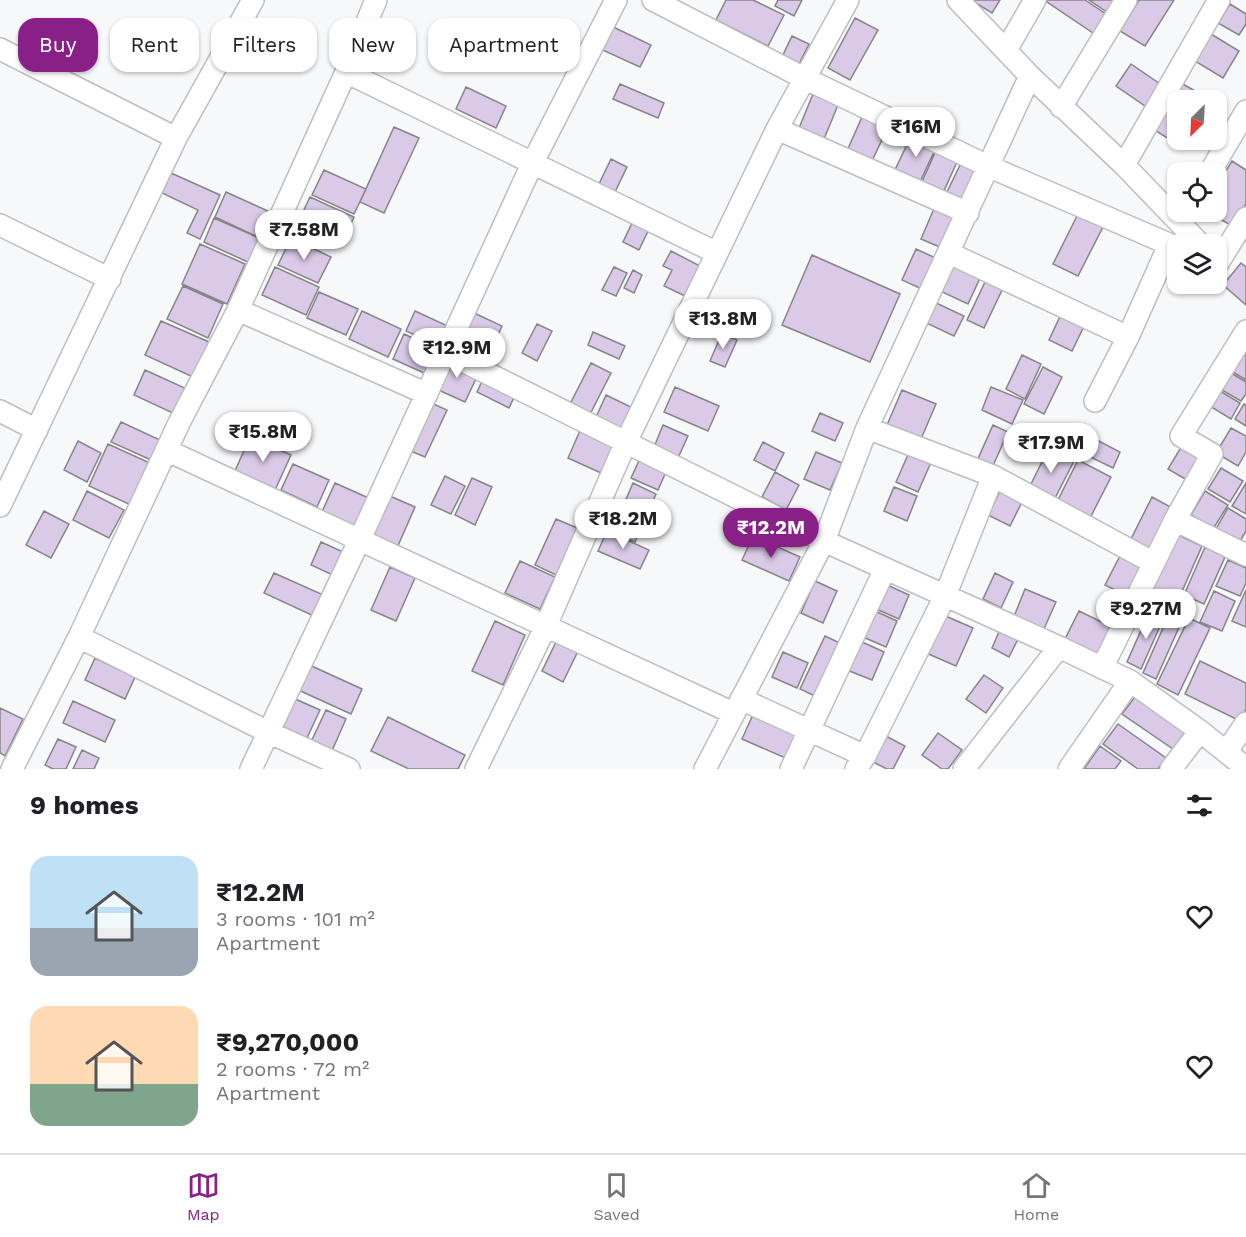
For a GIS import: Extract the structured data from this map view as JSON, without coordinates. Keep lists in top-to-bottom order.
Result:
{
  "north": "bottom left",
  "page": {
    "chip": [
      "Buy",
      "Rent",
      "Filters",
      "New",
      "Apartment"
    ],
    "price": [
      "₹16M",
      "₹7.58M",
      "₹13.8M",
      "₹12.9M",
      "₹15.8M",
      "₹17.9M",
      "₹18.2M",
      "₹12.2M",
      "₹9.27M"
    ],
    "heading": "9 homes",
    "list": [
      {
        "name": "₹12.2M",
        "note": "3 rooms · 101 m² · Apartment"
      },
      {
        "name": "₹9,270,000",
        "note": "2 rooms · 72 m² · Apartment"
      }
    ],
    "tabs": ["Map", "Saved", "Home"]
  }
}
